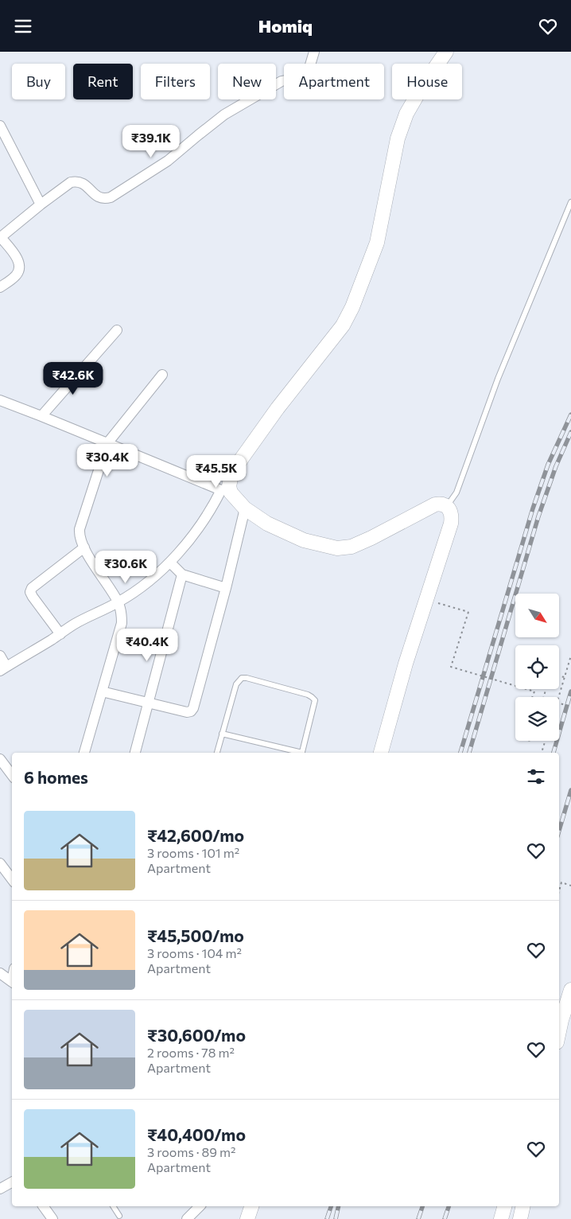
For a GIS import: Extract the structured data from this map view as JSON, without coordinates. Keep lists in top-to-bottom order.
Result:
{
  "north": "bottom right",
  "page": {
    "header": "Homiq",
    "chip": [
      "Buy",
      "Rent",
      "Filters",
      "New",
      "Apartment",
      "House"
    ],
    "price": [
      "₹39.1K",
      "₹42.6K",
      "₹30.4K",
      "₹45.5K",
      "₹30.6K",
      "₹40.4K"
    ],
    "heading": "6 homes",
    "list": [
      {
        "name": "₹42,600/mo",
        "note": "3 rooms · 101 m² · Apartment"
      },
      {
        "name": "₹45,500/mo",
        "note": "3 rooms · 104 m² · Apartment"
      },
      {
        "name": "₹30,600/mo",
        "note": "2 rooms · 78 m² · Apartment"
      },
      {
        "name": "₹40,400/mo",
        "note": "3 rooms · 89 m² · Apartment"
      }
    ]
  }
}
